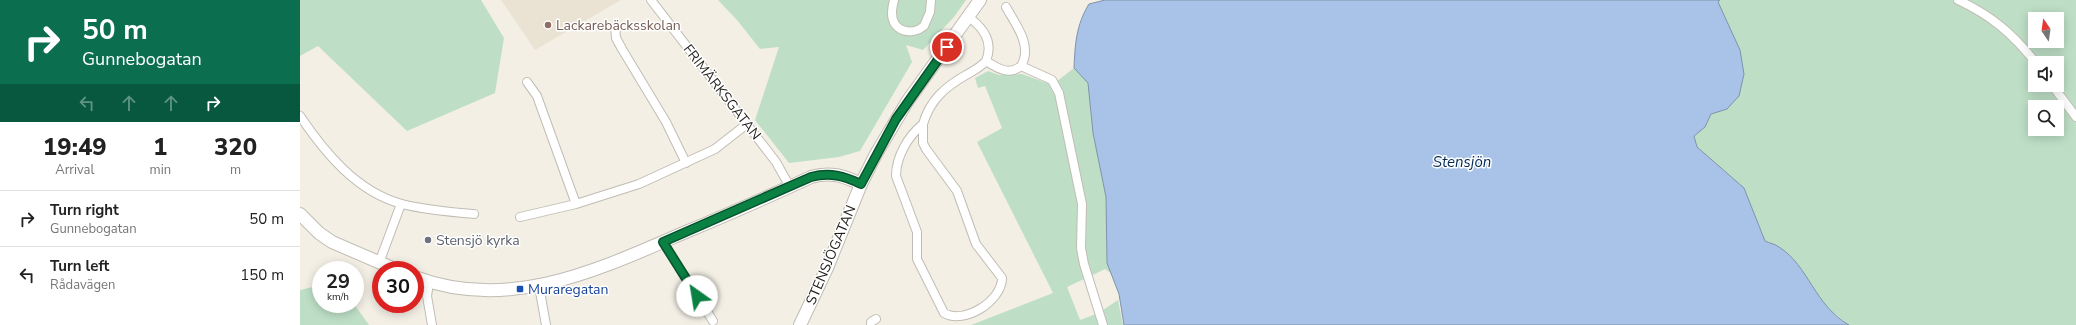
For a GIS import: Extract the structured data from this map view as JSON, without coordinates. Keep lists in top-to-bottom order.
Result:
{
  "streets": {
    "street": ["FRIMÄRKSGATAN", "STENSJÖGATAN"]
  },
  "water": ["Stensjön"],
  "places": {
    "other": ["Lackarebäcksskolan", "Stensjö kyrka"],
    "transit": ["Muraregatan"]
  },
  "north": "top",
  "page": {
    "turn": ["50 m", "Gunnebogatan"],
    "eta": [
      "19:49",
      "Arrival",
      "1",
      "min",
      "320",
      "m"
    ],
    "list": [
      {
        "name": "Turn right",
        "note": "Gunnebogatan",
        "value": "50 m"
      },
      {
        "name": "Turn left",
        "note": "Rådavägen",
        "value": "150 m"
      }
    ],
    "speed": "29 km/h",
    "limit": "30"
  }
}
